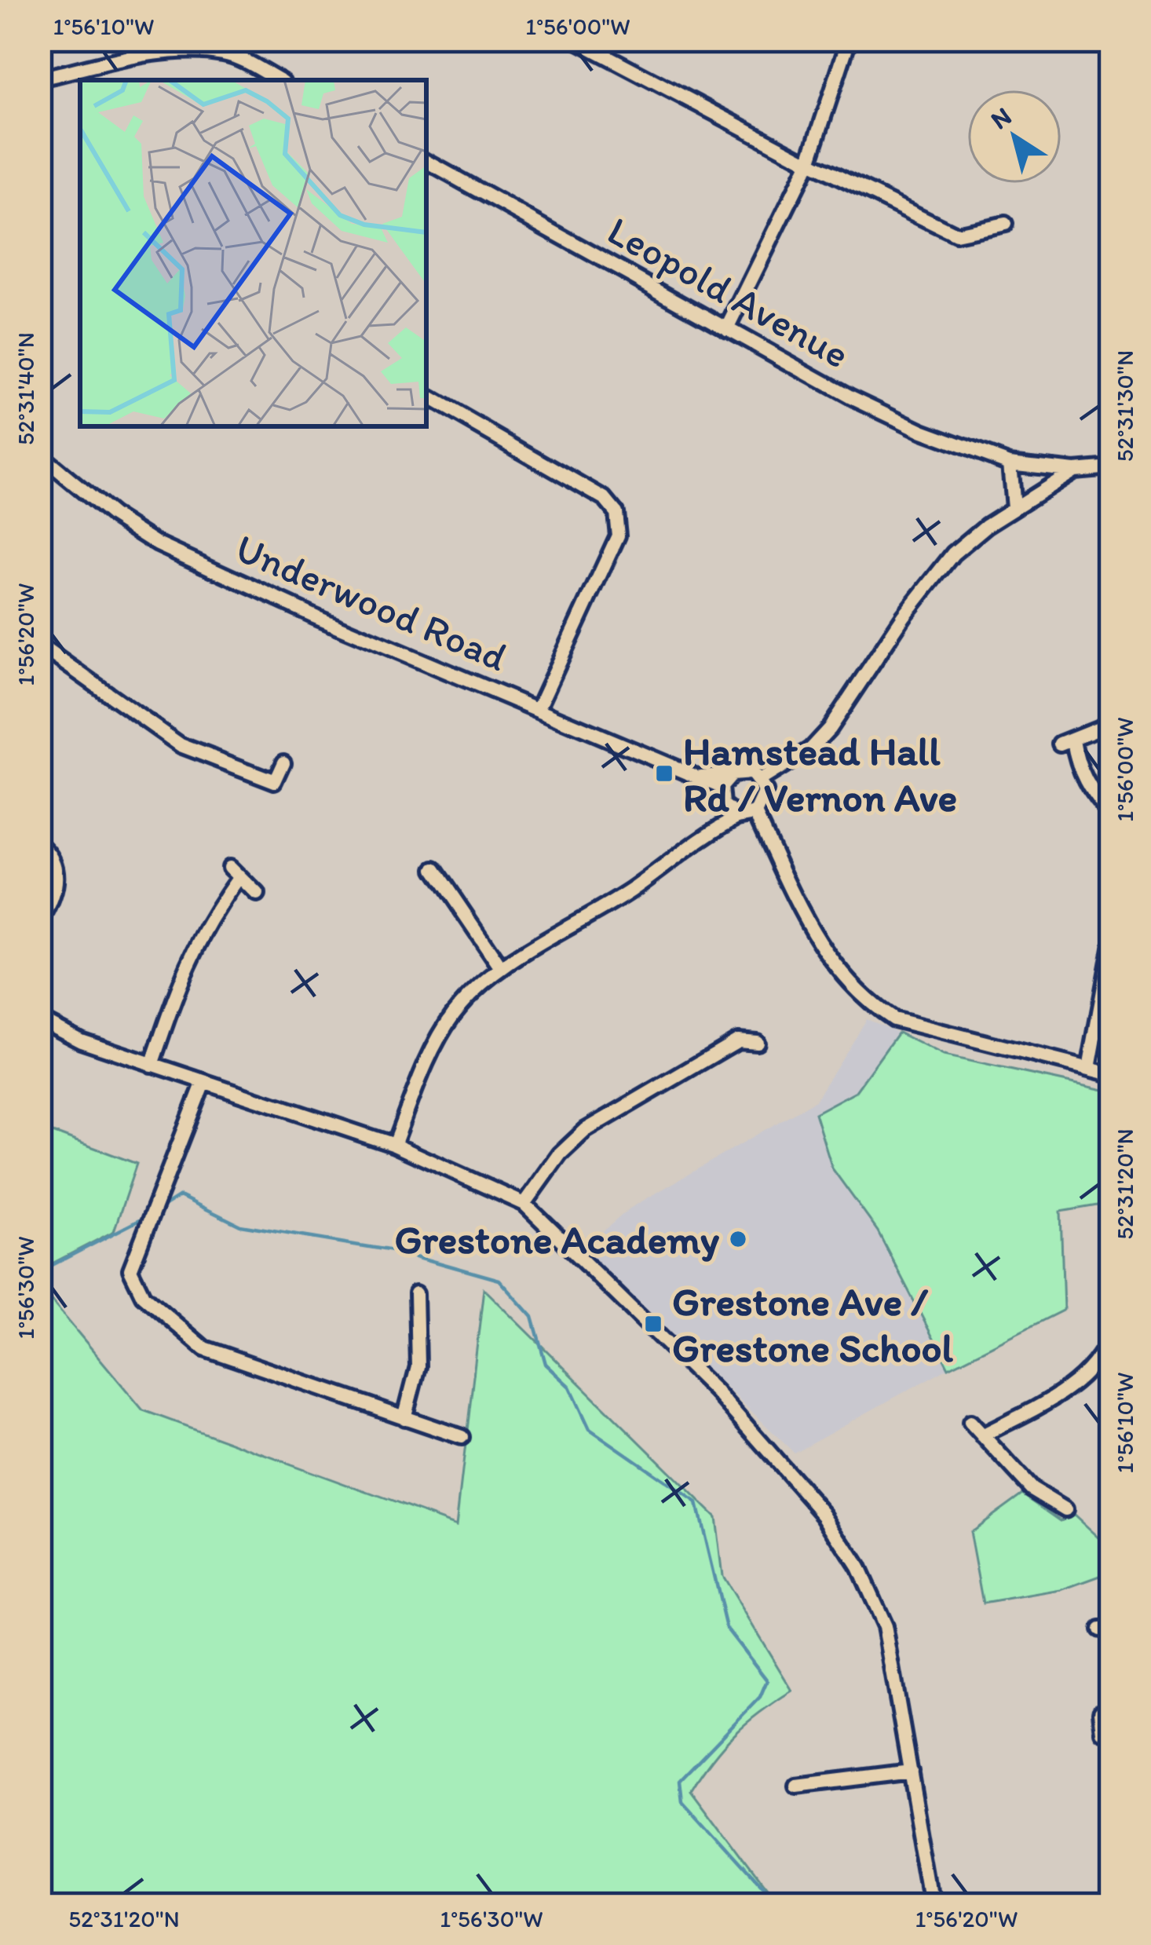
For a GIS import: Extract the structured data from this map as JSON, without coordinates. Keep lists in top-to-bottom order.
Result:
{
  "streets": {
    "street": ["Leopold Avenue", "Underwood Road"]
  },
  "places": {
    "transit": ["Hamstead Hall Rd / Vernon Ave", "Grestone Ave / Grestone School"],
    "other": ["Grestone Academy"]
  },
  "north": "top left",
  "coordinates": [
    "1°56'10\"W",
    "1°56'00\"W",
    "52°31'40\"N",
    "52°31'30\"N",
    "1°56'20\"W",
    "52°31'20\"N",
    "1°56'30\"W"
  ]
}
